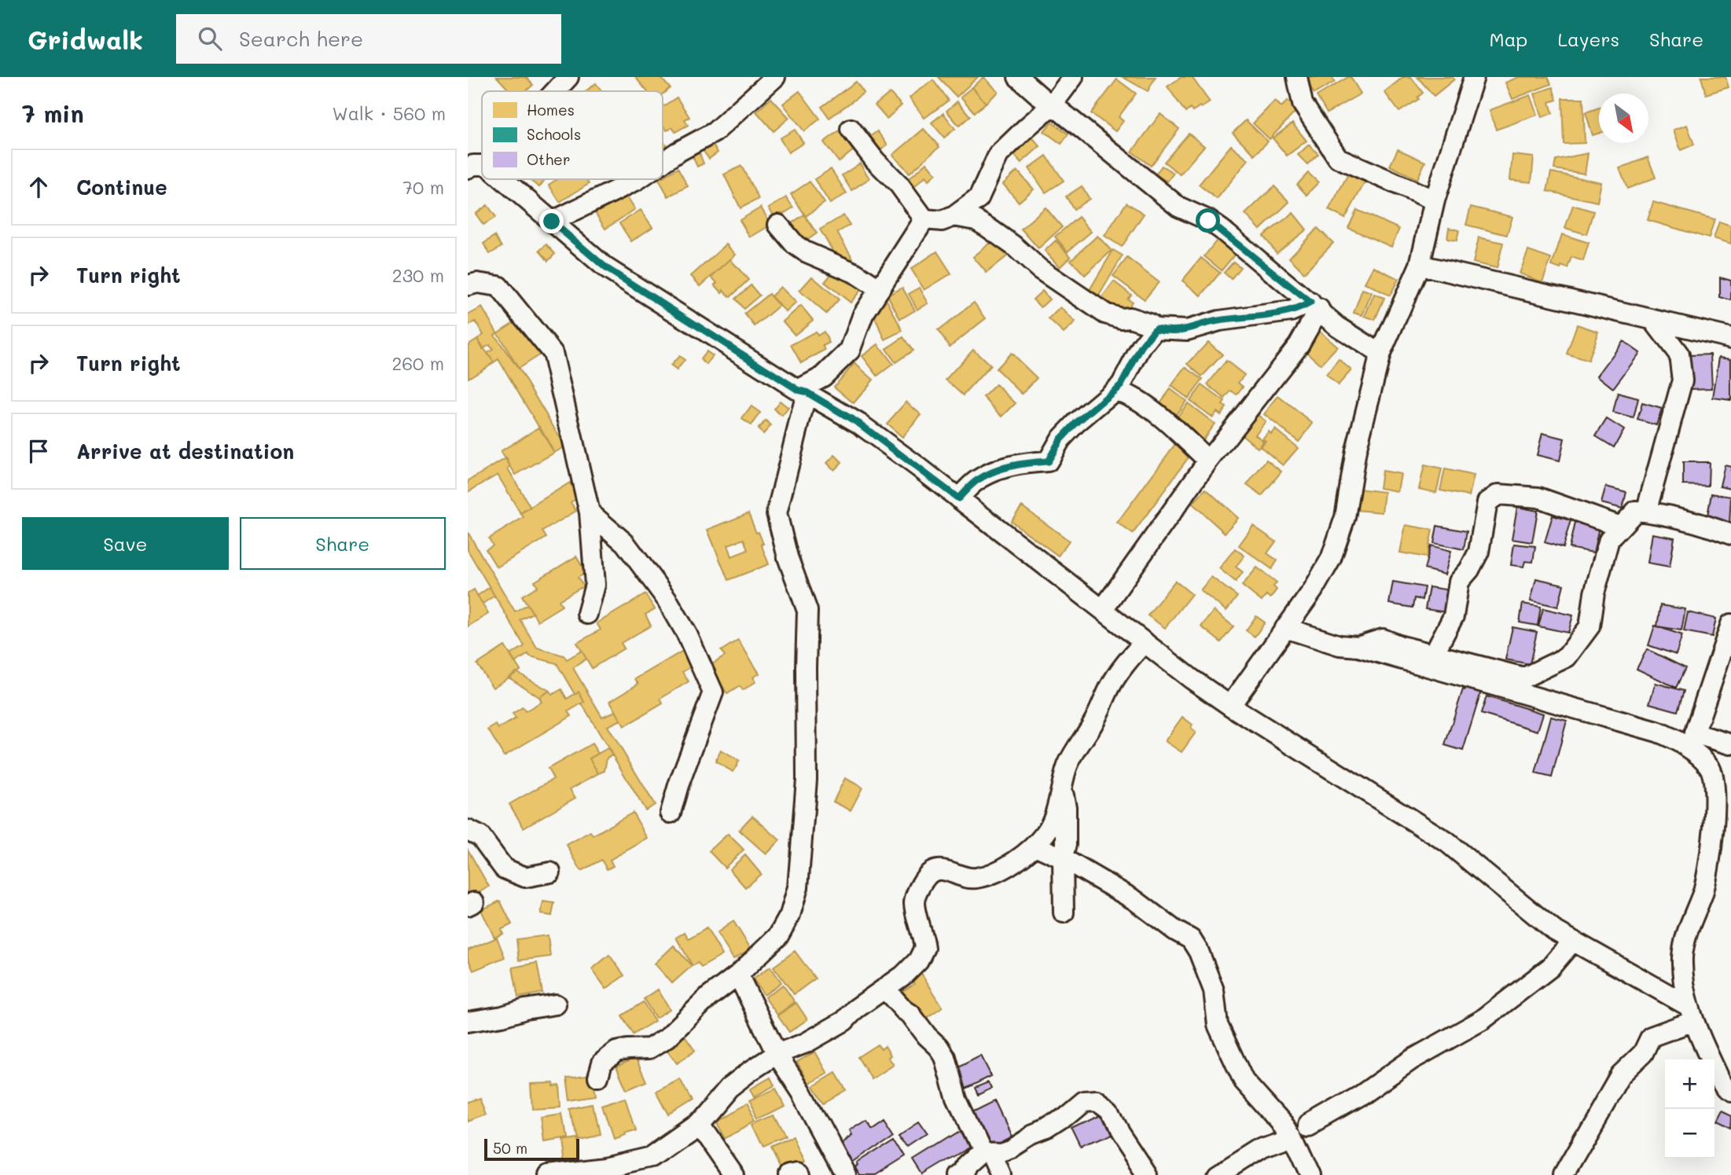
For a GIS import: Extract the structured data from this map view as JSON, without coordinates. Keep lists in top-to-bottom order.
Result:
{
  "legend": ["Homes", "Schools", "Other"],
  "scale_bar": "50 m",
  "north": "bottom right",
  "page": {
    "header": "Gridwalk",
    "search": "Search here",
    "nav": ["Map", "Layers", "Share"],
    "heading": ["7 min", "Walk · 560 m"],
    "list": [
      ["Continue", "70 m"],
      ["Turn right", "230 m"],
      ["Turn right", "260 m"],
      "Arrive at destination"
    ],
    "buttons": ["Save", "Share"],
    "map_buttons": ["+", "−"],
    "scale": "50 m"
  }
}
